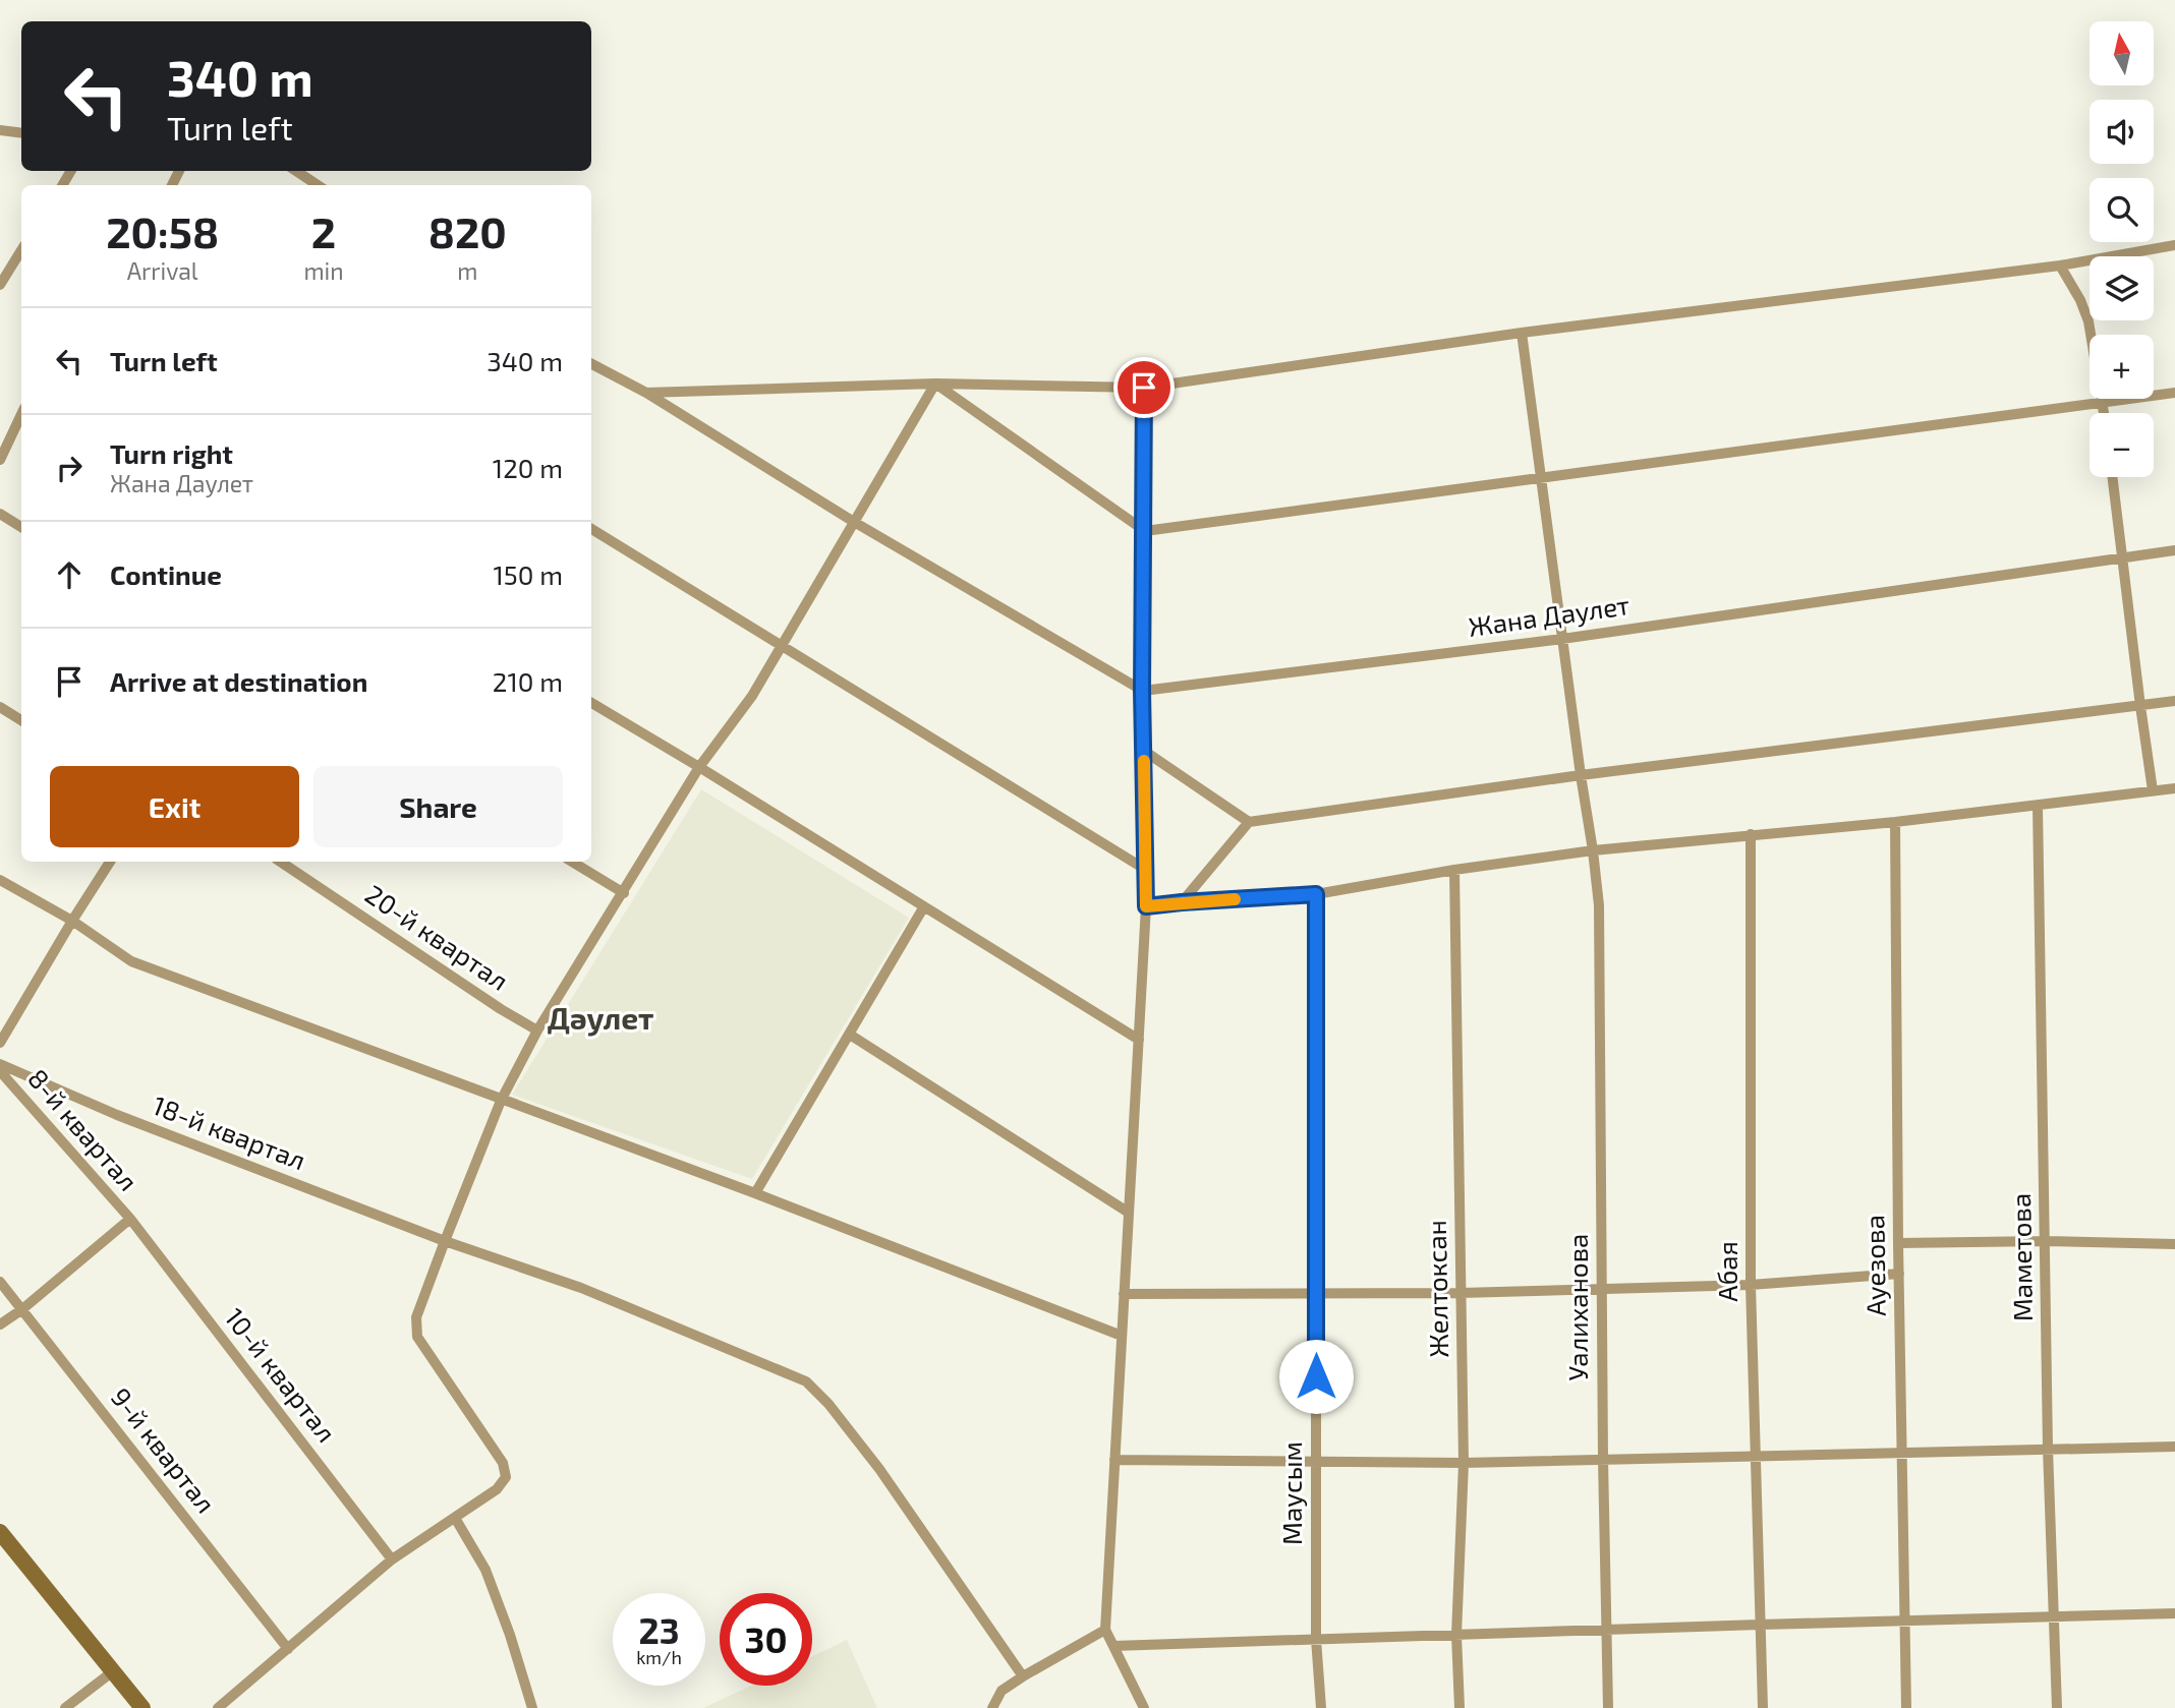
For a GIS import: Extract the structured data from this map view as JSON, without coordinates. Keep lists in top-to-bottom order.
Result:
{
  "streets": {
    "street": [
      "Жана Даулет",
      "20-й квартал",
      "8-й квартал",
      "18-й квартал",
      "Маметова",
      "Ауезова",
      "Абая",
      "Желтоксан",
      "Уалиханова",
      "10-й квартал",
      "9-й квартал",
      "Маусым"
    ]
  },
  "crossings": [
    ["Жана Даулет", "Уалиханова"],
    ["8-й квартал", "10-й квартал"]
  ],
  "districts": ["Дәулет"],
  "north": "top",
  "page": {
    "map_buttons": ["+", "−"],
    "turn": ["340 m", "Turn left"],
    "eta": [
      "20:58",
      "Arrival",
      "2",
      "min",
      "820",
      "m"
    ],
    "list": [
      {
        "name": "Turn left",
        "value": "340 m"
      },
      {
        "name": "Turn right",
        "note": "Жана Даулет",
        "value": "120 m"
      },
      {
        "name": "Continue",
        "value": "150 m"
      },
      {
        "name": "Arrive at destination",
        "value": "210 m"
      }
    ],
    "buttons": ["Exit", "Share"],
    "speed": "23 km/h",
    "limit": "30"
  }
}
